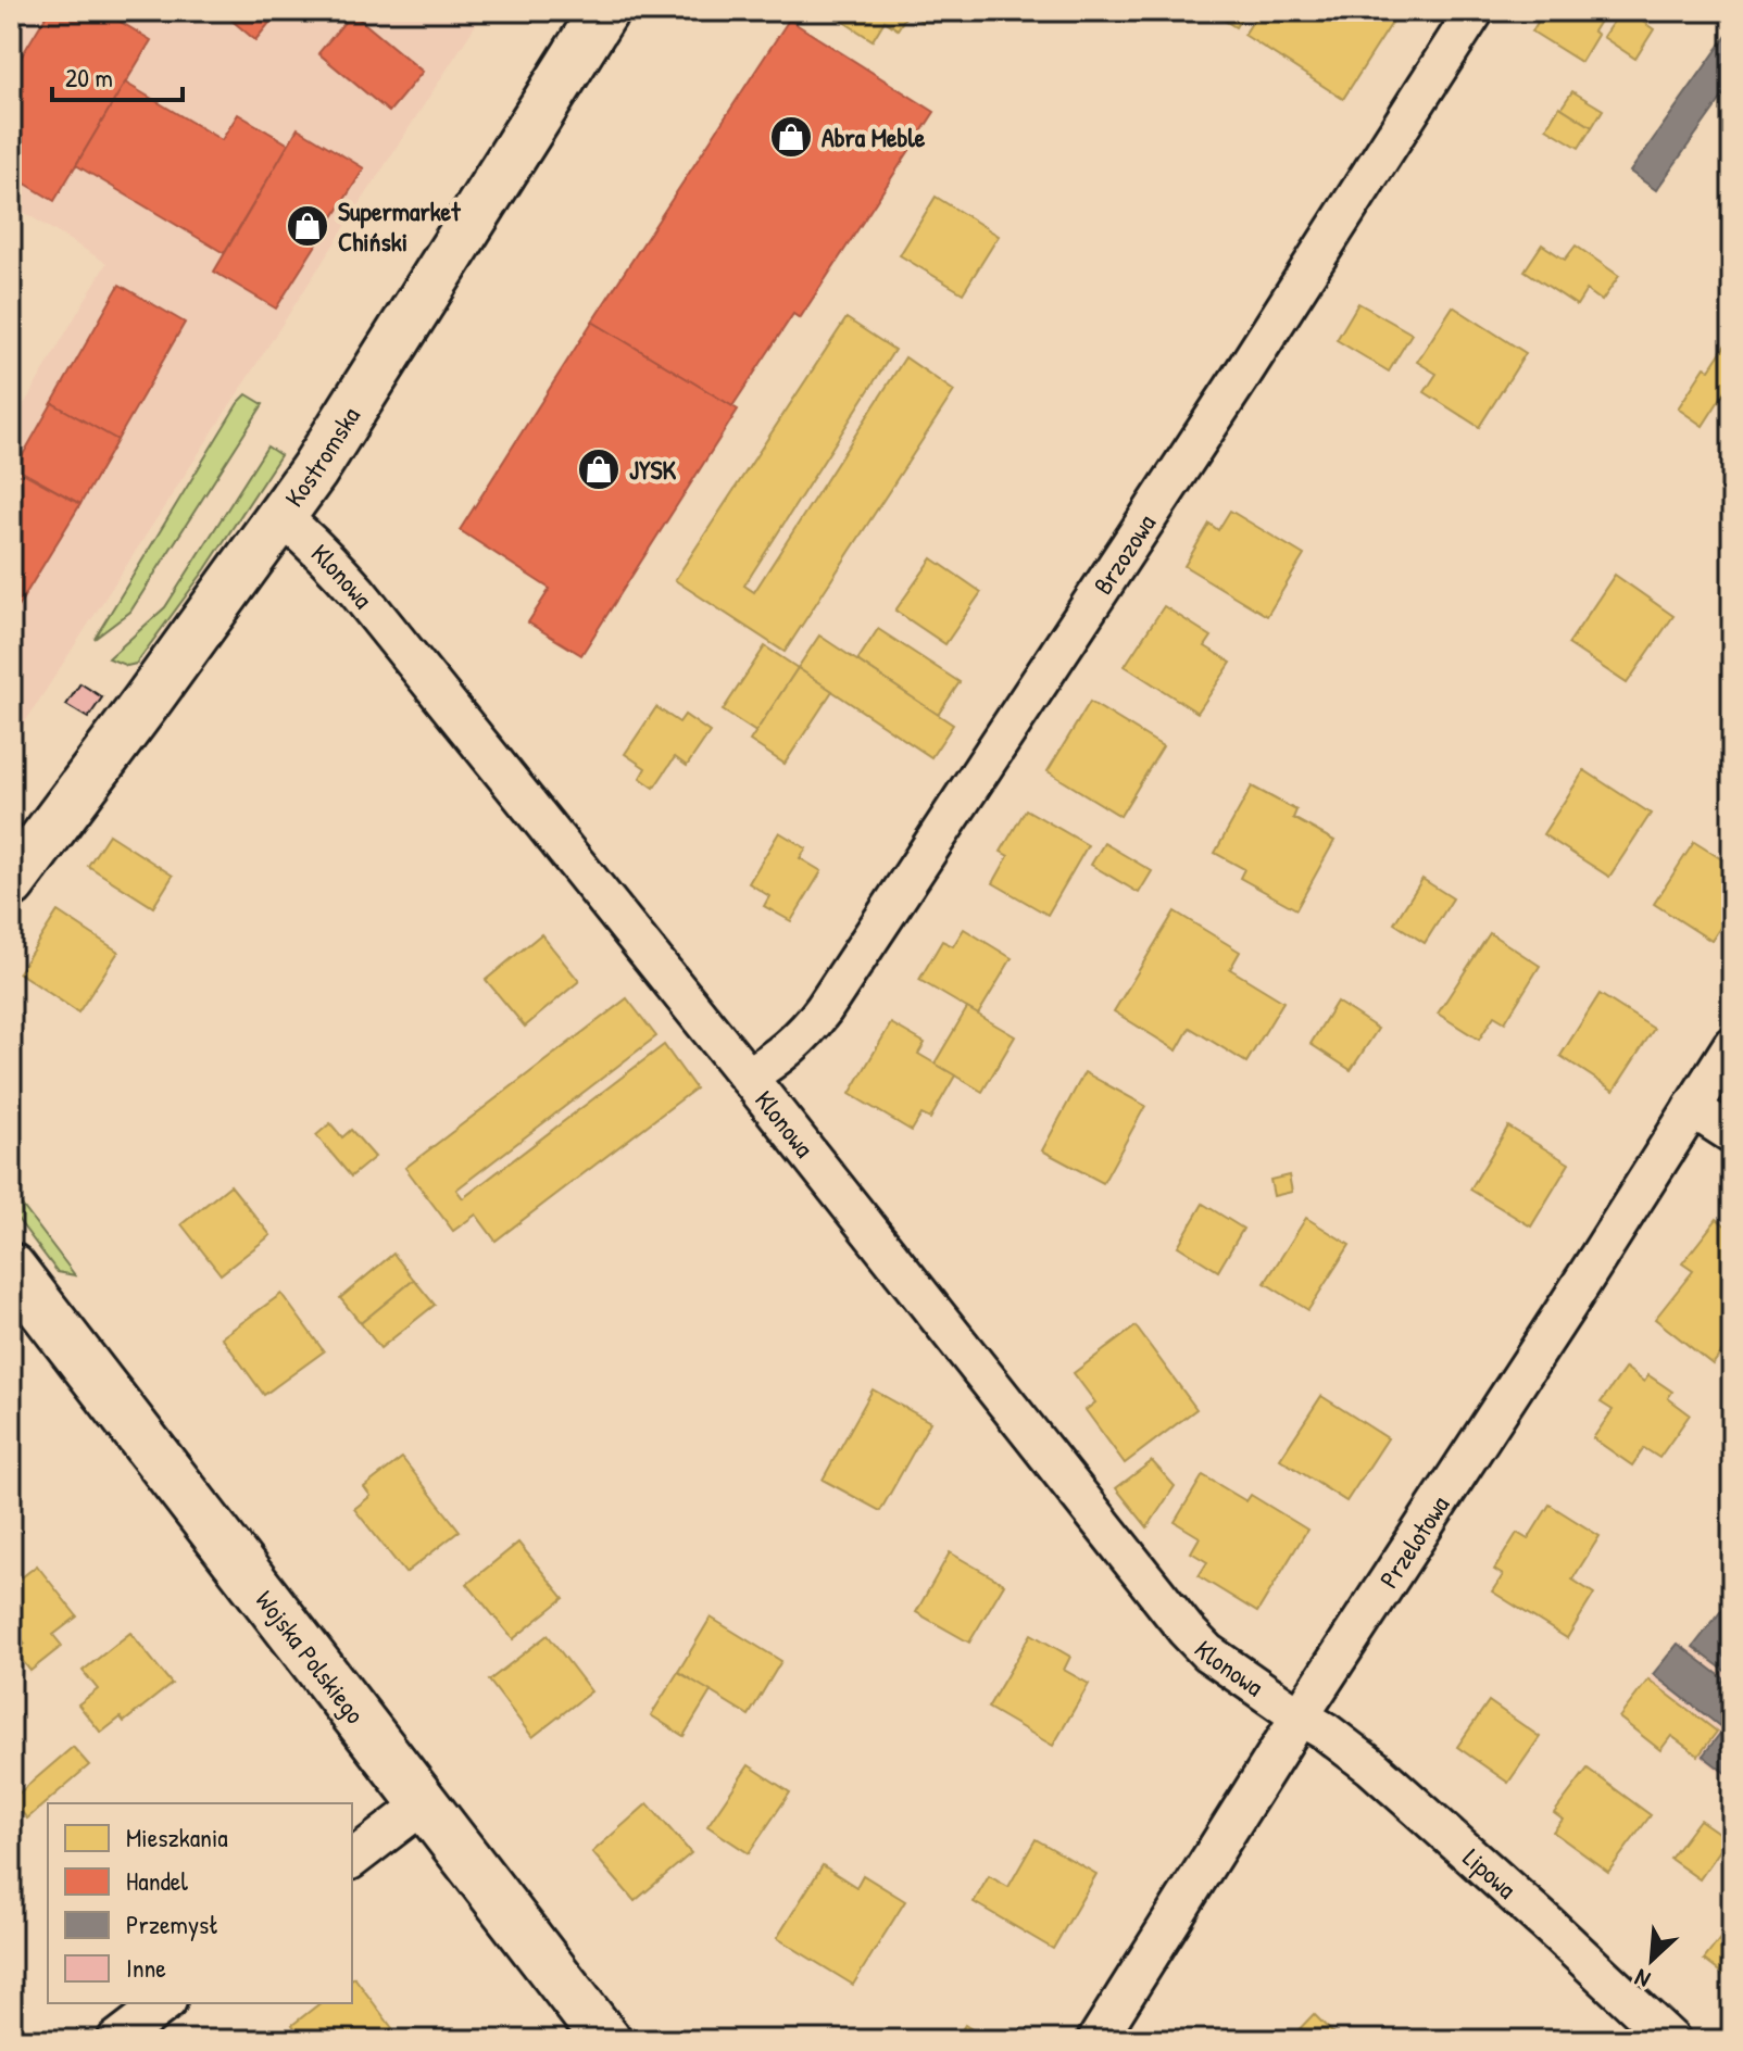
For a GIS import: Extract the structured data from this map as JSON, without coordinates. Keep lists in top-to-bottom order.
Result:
{
  "streets": {
    "street": [
      "Kostromska",
      "Brzozowa",
      "Klonowa",
      "Przelotowa",
      "Wojska Polskiego",
      "Lipowa"
    ]
  },
  "crossings": [
    ["Kostromska", "Klonowa"],
    ["Brzozowa", "Klonowa"],
    ["Klonowa", "Przelotowa"],
    ["Klonowa", "Lipowa"],
    ["Przelotowa", "Lipowa"]
  ],
  "places": {
    "shop": ["Abra Meble", "Supermarket Chiński", "JYSK"]
  },
  "legend": [
    "Mieszkania",
    "Handel",
    "Przemysł",
    "Inne"
  ],
  "scale_bar": "20 m",
  "north": "bottom left"
}
